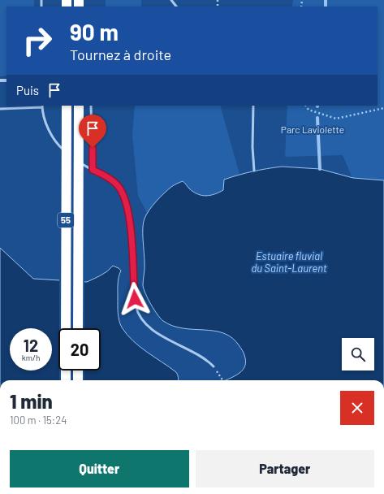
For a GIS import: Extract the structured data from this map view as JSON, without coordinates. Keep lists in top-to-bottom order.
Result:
{
  "streets": {
    "highway": ["55"]
  },
  "water": ["Estuaire fluvial du Saint-Laurent"],
  "parks": ["Parc Laviolette"],
  "page": {
    "turn": ["90 m", "Tournez à droite"],
    "then": "Puis",
    "speed": "12 km/h",
    "limit": "20",
    "heading": ["1 min", "100 m · 15:24"],
    "buttons": ["Quitter", "Partager"]
  }
}
